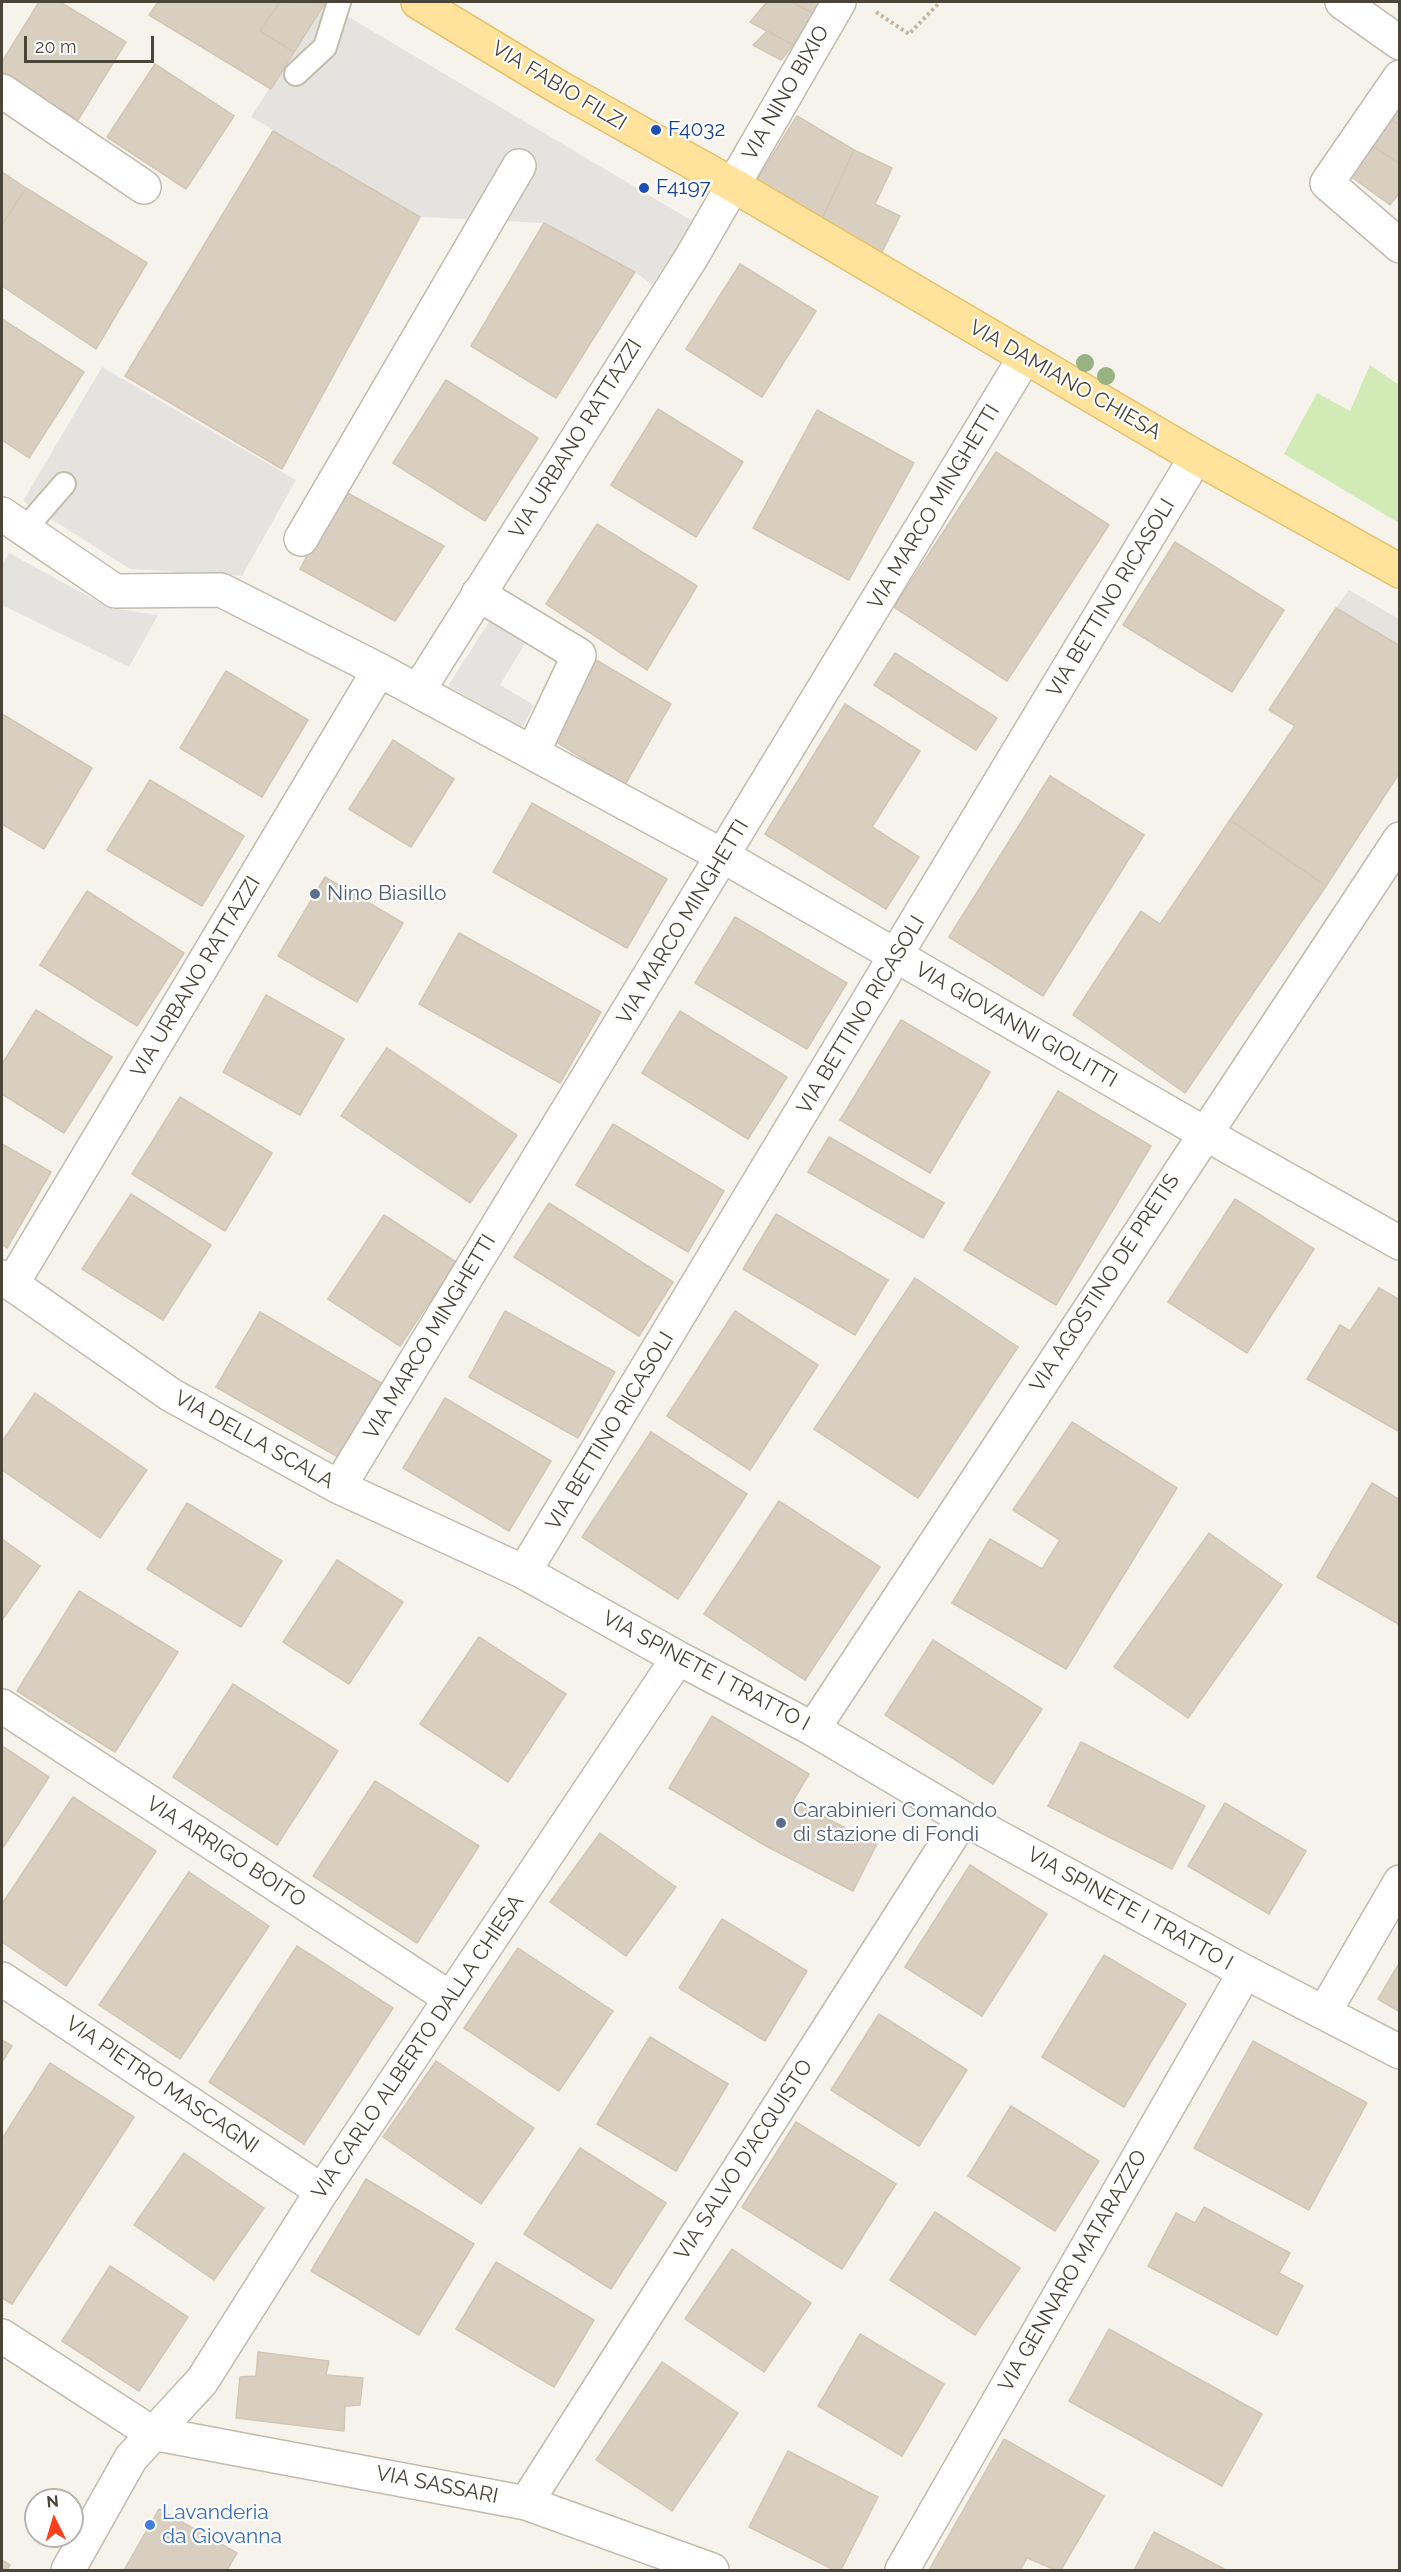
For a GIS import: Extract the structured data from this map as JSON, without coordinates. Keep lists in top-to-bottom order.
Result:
{
  "streets": {
    "main road": ["VIA FABIO FILZI", "VIA DAMIANO CHIESA"],
    "street": [
      "VIA NINO BIXIO",
      "VIA URBANO RATTAZZI",
      "VIA MARCO MINGHETTI",
      "VIA BETTINO RICASOLI",
      "VIA GIOVANNI GIOLITTI",
      "VIA AGOSTINO DE PRETIS",
      "VIA DELLA SCALA",
      "VIA SPINETE I TRATTO I",
      "VIA ARRIGO BOITO",
      "VIA CARLO ALBERTO DALLA CHIESA",
      "VIA PIETRO MASCAGNI",
      "VIA SALVO D'ACQUISTO",
      "VIA GENNARO MATARAZZO",
      "VIA SASSARI"
    ]
  },
  "crossings": [
    ["VIA FABIO FILZI", "VIA NINO BIXIO"],
    ["VIA FABIO FILZI", "VIA DAMIANO CHIESA"],
    ["VIA FABIO FILZI", "VIA URBANO RATTAZZI"],
    ["VIA NINO BIXIO", "VIA DAMIANO CHIESA"],
    ["VIA NINO BIXIO", "VIA URBANO RATTAZZI"],
    ["VIA DAMIANO CHIESA", "VIA URBANO RATTAZZI"],
    ["VIA DAMIANO CHIESA", "VIA MARCO MINGHETTI"],
    ["VIA DAMIANO CHIESA", "VIA BETTINO RICASOLI"],
    ["VIA URBANO RATTAZZI", "VIA GIOVANNI GIOLITTI"],
    ["VIA URBANO RATTAZZI", "VIA DELLA SCALA"],
    ["VIA MARCO MINGHETTI", "VIA GIOVANNI GIOLITTI"],
    ["VIA MARCO MINGHETTI", "VIA DELLA SCALA"],
    ["VIA BETTINO RICASOLI", "VIA GIOVANNI GIOLITTI"],
    ["VIA BETTINO RICASOLI", "VIA DELLA SCALA"],
    ["VIA BETTINO RICASOLI", "VIA SPINETE I TRATTO I"],
    ["VIA GIOVANNI GIOLITTI", "VIA AGOSTINO DE PRETIS"],
    ["VIA AGOSTINO DE PRETIS", "VIA SPINETE I TRATTO I"],
    ["VIA DELLA SCALA", "VIA SPINETE I TRATTO I"],
    ["VIA SPINETE I TRATTO I", "VIA CARLO ALBERTO DALLA CHIESA"],
    ["VIA SPINETE I TRATTO I", "VIA SALVO D'ACQUISTO"],
    ["VIA SPINETE I TRATTO I", "VIA GENNARO MATARAZZO"],
    ["VIA ARRIGO BOITO", "VIA CARLO ALBERTO DALLA CHIESA"],
    ["VIA CARLO ALBERTO DALLA CHIESA", "VIA PIETRO MASCAGNI"],
    ["VIA CARLO ALBERTO DALLA CHIESA", "VIA SASSARI"],
    ["VIA SALVO D'ACQUISTO", "VIA SASSARI"]
  ],
  "places": [
    "F4032",
    "F4197",
    "Nino Biasillo",
    "Carabinieri Comando di stazione di Fondi",
    "Lavanderia da Giovanna"
  ],
  "scale_bar": "20 m",
  "north": "top"
}
